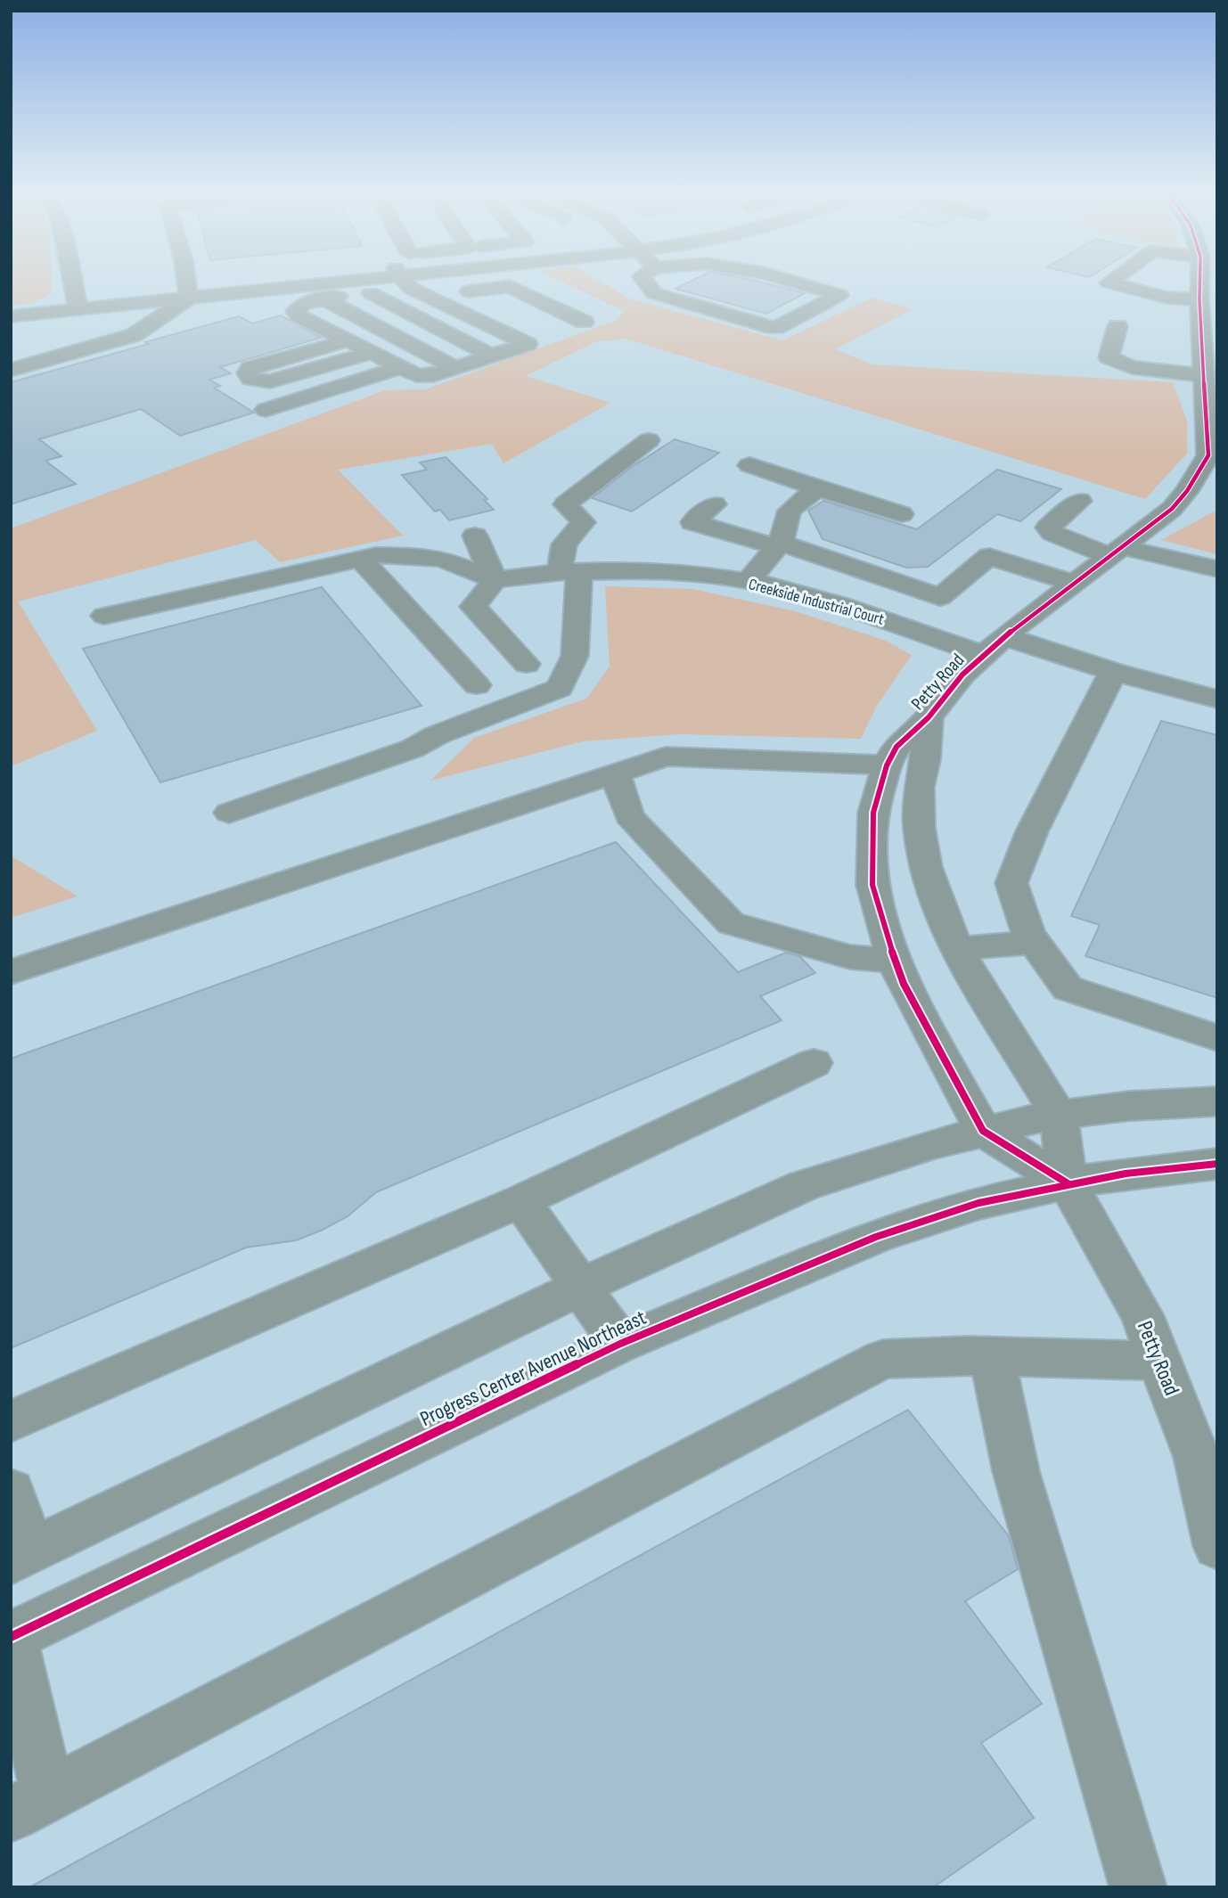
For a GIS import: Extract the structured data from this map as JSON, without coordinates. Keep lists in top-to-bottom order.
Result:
{
  "streets": {
    "street": ["Creekside Industrial Court", "Petty Road", "Progress Center Avenue Northeast"]
  },
  "crossings": [
    ["Creekside Industrial Court", "Petty Road"],
    ["Petty Road", "Progress Center Avenue Northeast"]
  ]
}
